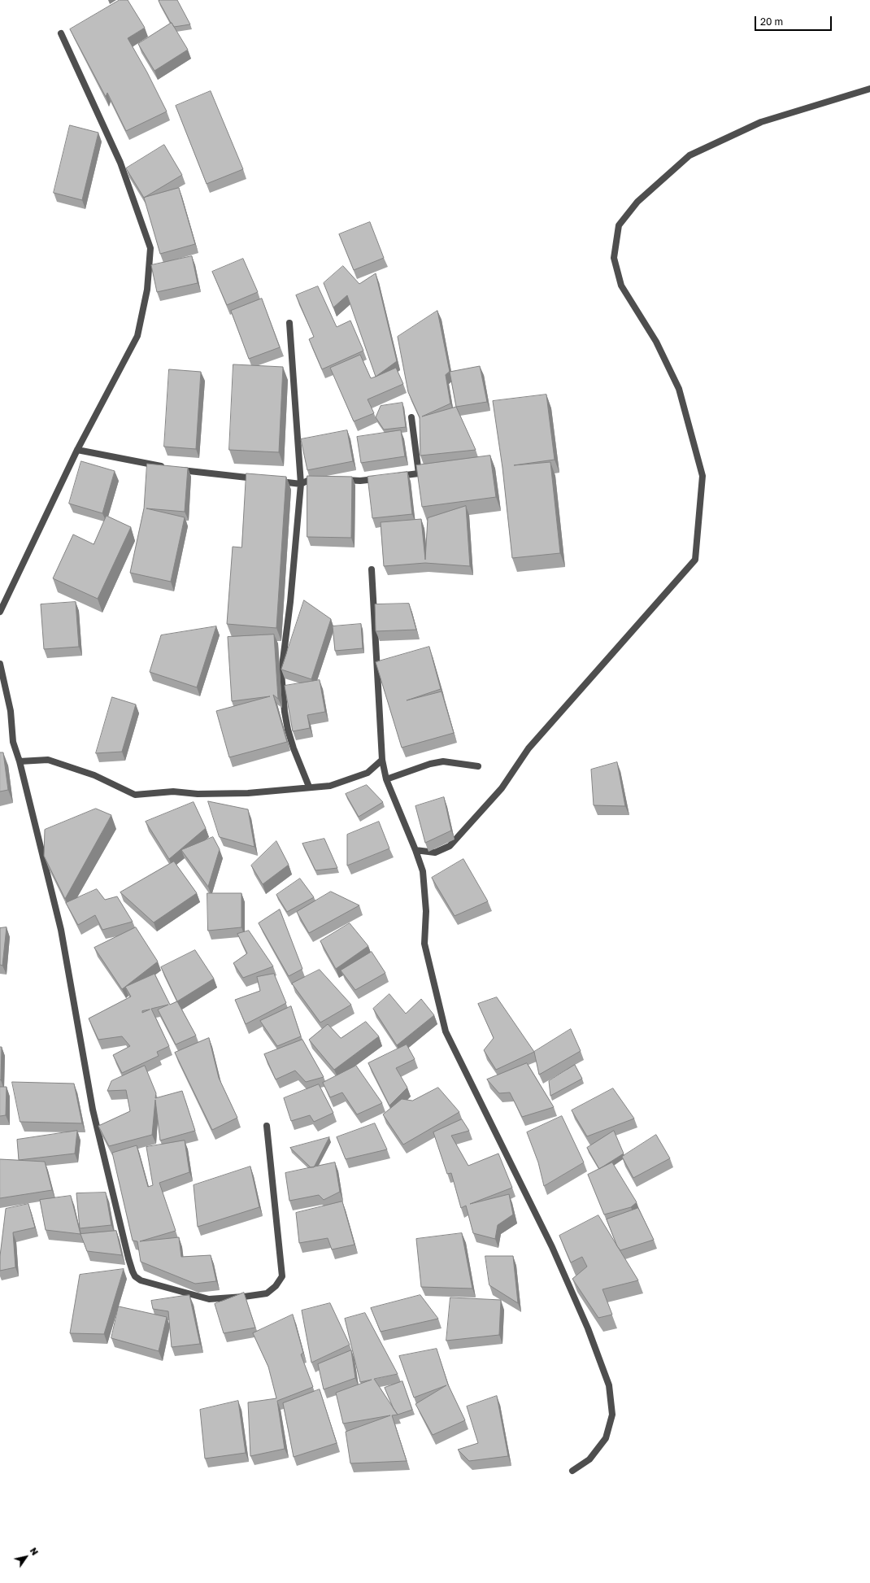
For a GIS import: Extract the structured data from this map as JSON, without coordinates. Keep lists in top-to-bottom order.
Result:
{
  "scale_bar": "20 m",
  "north": "top right"
}
